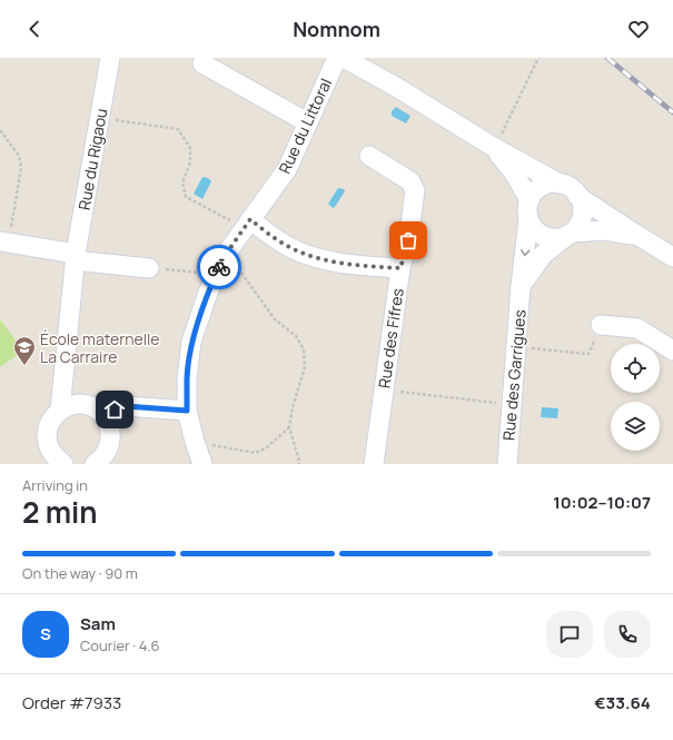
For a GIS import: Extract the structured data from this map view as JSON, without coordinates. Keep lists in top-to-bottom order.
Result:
{
  "streets": {
    "street": [
      "Rue du Littoral",
      "Rue du Rigaou",
      "Rue des Fifres",
      "Rue des Garrigues"
    ]
  },
  "crossings": [
    ["Rue du Littoral", "Rue des Fifres"]
  ],
  "places": {
    "school or university": ["École maternelle La Carraire"]
  },
  "page": {
    "header": "Nomnom",
    "heading": ["2 min", "Arriving in", "10:02–10:07"],
    "panel": [
      "Sam",
      "Courier · 4.6",
      "Order #7933",
      "€33.64"
    ],
    "bar": "On the way · 90 m",
    "round": "S"
  }
}
